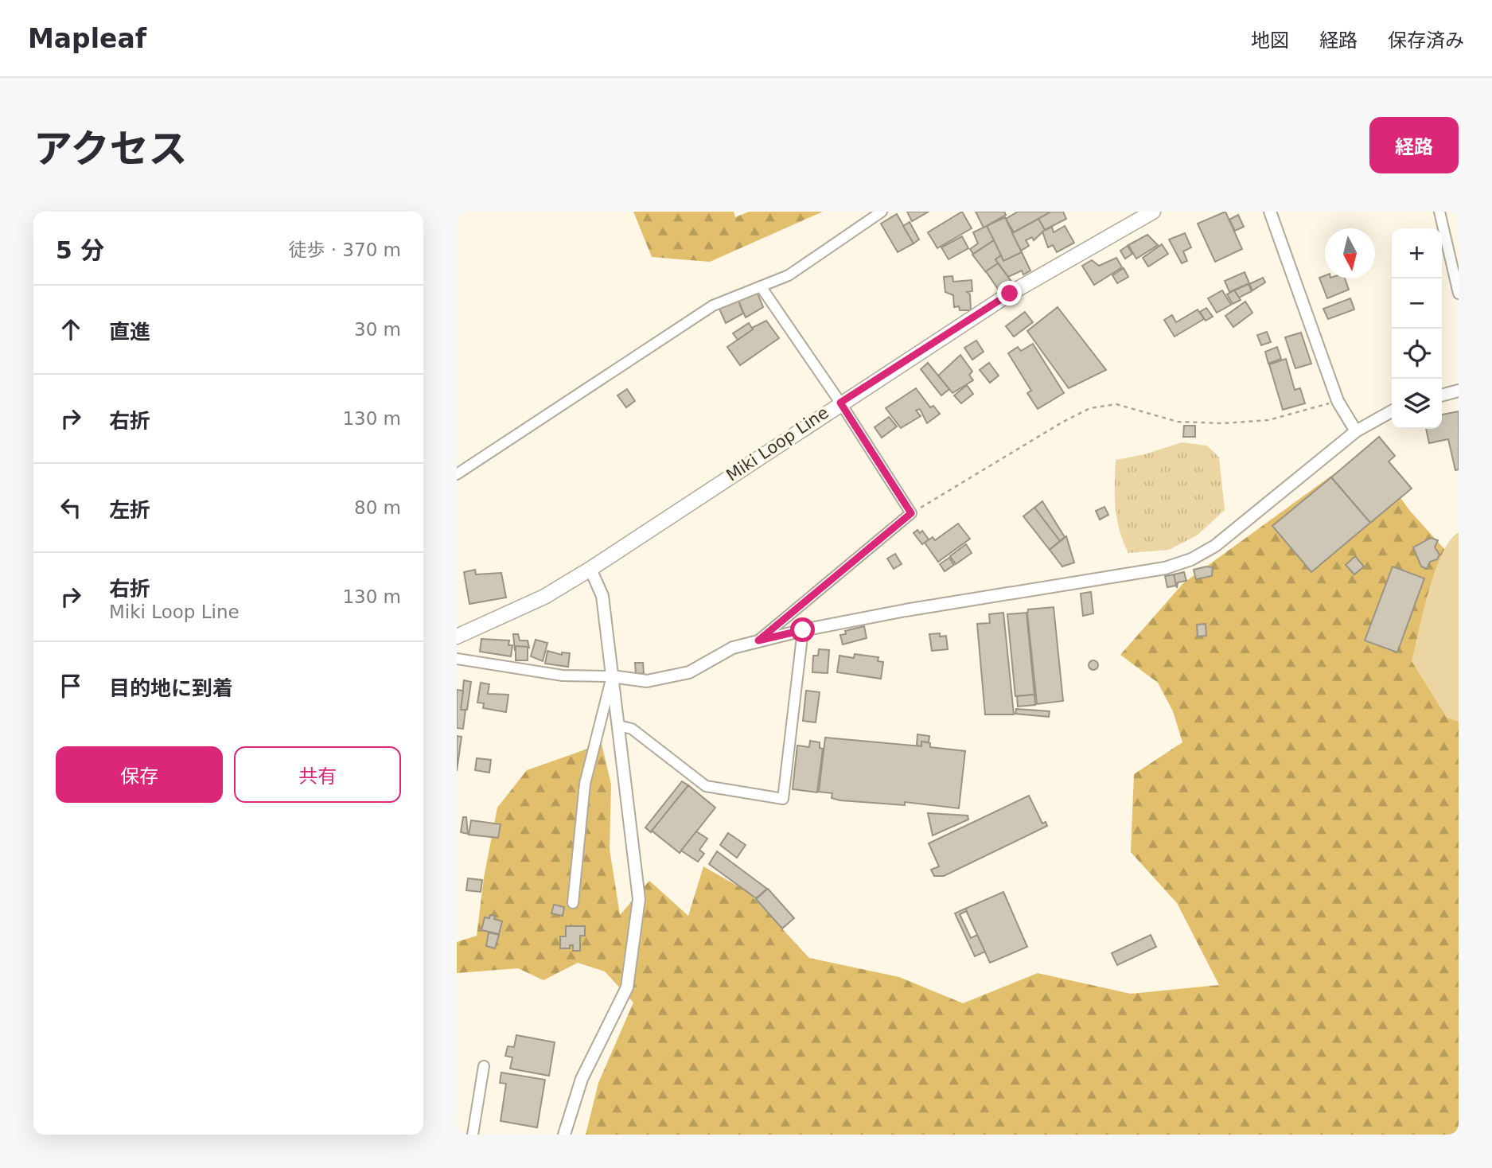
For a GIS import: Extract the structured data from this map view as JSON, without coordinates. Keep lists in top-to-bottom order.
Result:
{
  "streets": {
    "main road": ["Miki Loop Line"]
  },
  "north": "bottom",
  "page": {
    "header": "Mapleaf",
    "nav": ["地図", "経路", "保存済み"],
    "title": "アクセス",
    "buttons": [
      "経路",
      ["保存", "共有"]
    ],
    "heading": ["5 分", "徒歩 · 370 m"],
    "map_buttons": ["+", "−"],
    "list": [
      ["直進", "30 m"],
      ["右折", "130 m"],
      ["左折", "80 m"],
      ["右折", "Miki Loop Line", "130 m"],
      "目的地に到着"
    ]
  }
}
